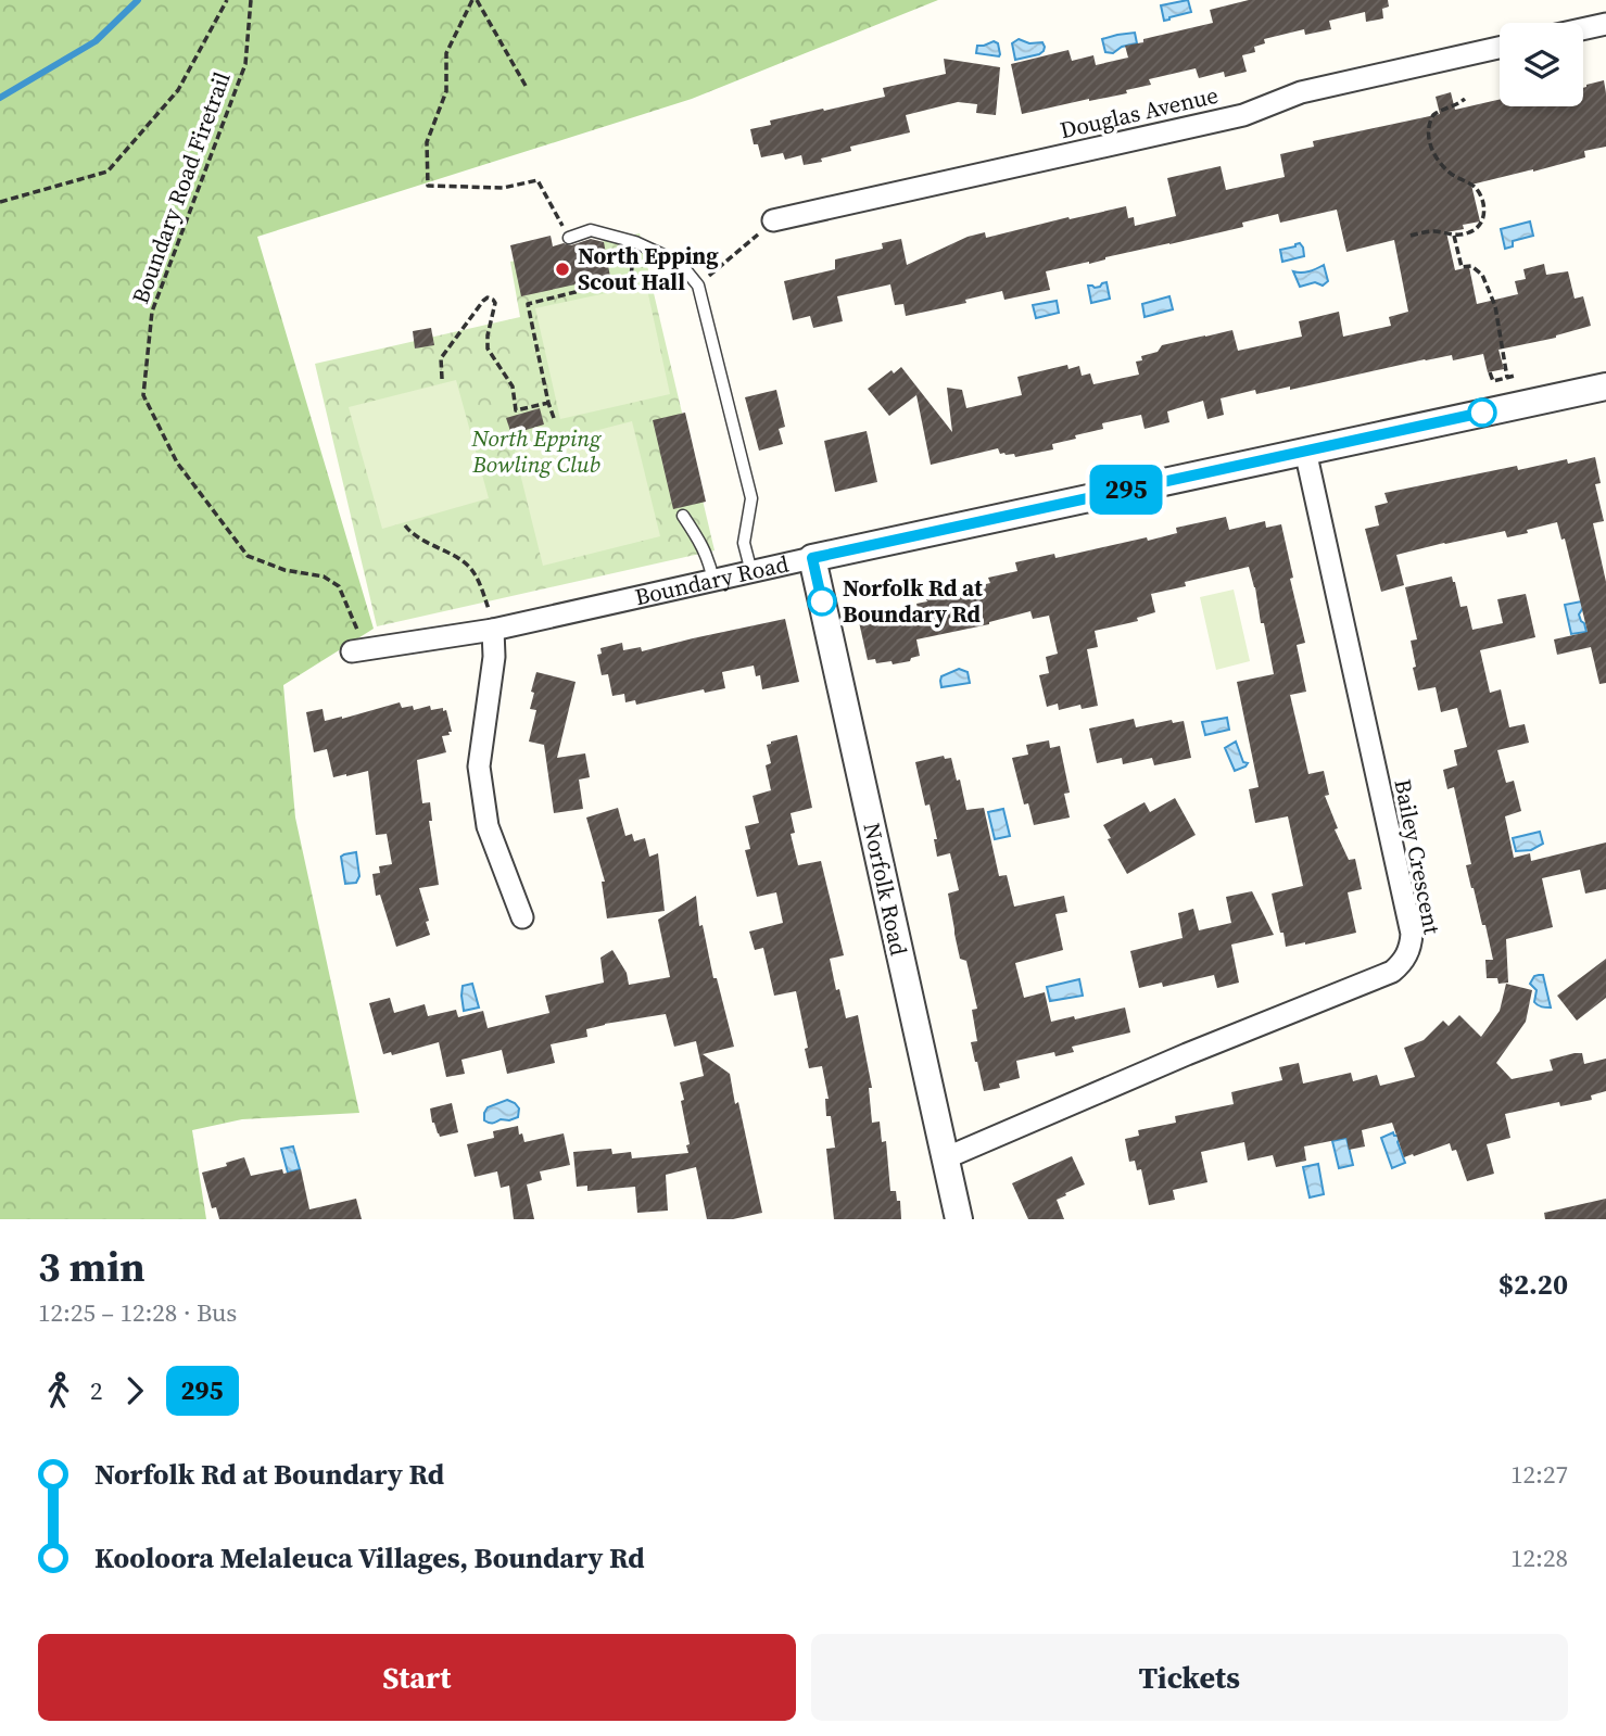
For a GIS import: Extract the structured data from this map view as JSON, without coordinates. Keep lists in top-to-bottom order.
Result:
{
  "streets": {
    "street": [
      "Douglas Avenue",
      "Boundary Road",
      "Bailey Crescent",
      "Norfolk Road"
    ],
    "path": ["Boundary Road Firetrail"]
  },
  "crossings": [
    ["Boundary Road Firetrail", "Boundary Road"],
    ["Boundary Road", "Bailey Crescent"],
    ["Boundary Road", "Norfolk Road"],
    ["Bailey Crescent", "Norfolk Road"]
  ],
  "parks": ["North Epping Bowling Club"],
  "places": ["North Epping Scout Hall", "Norfolk Rd at Boundary Rd"],
  "lines": ["bus line 295"],
  "page": {
    "on_map": "295",
    "heading": ["3 min", "12:25 – 12:28 · Bus", "$2.20"],
    "legs": ["2", "295"],
    "list": [
      {
        "name": "Norfolk Rd at Boundary Rd",
        "value": "12:27"
      },
      {
        "name": "Kooloora Melaleuca Villages, Boundary Rd",
        "value": "12:28"
      }
    ],
    "buttons": ["Start", "Tickets"]
  }
}
